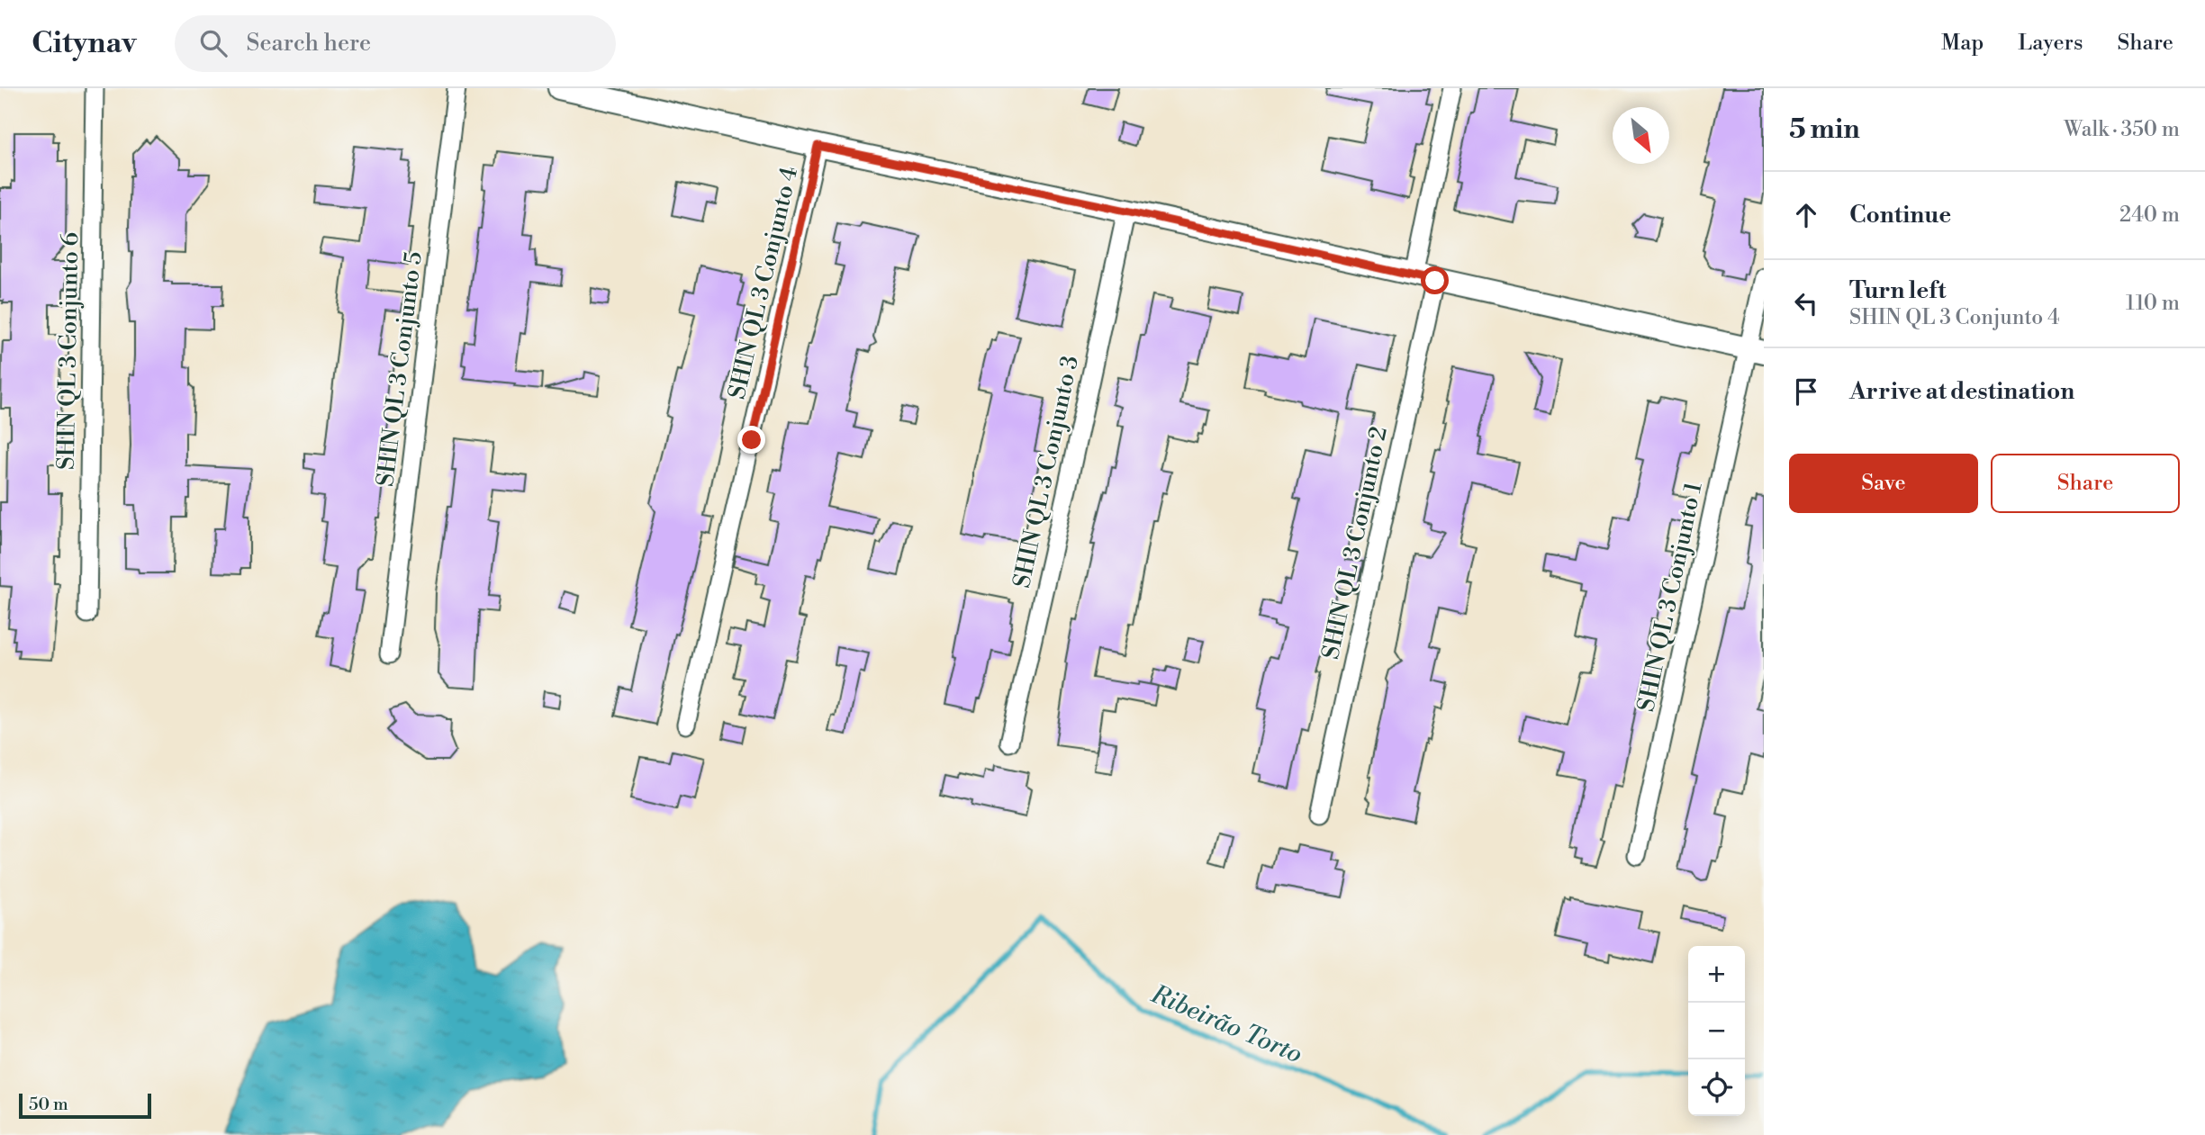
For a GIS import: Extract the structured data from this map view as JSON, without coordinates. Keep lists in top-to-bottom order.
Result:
{
  "streets": {
    "street": [
      "SHIN QL 3 Conjunto 4",
      "SHIN QL 3 Conjunto 6",
      "SHIN QL 3 Conjunto 5",
      "SHIN QL 3 Conjunto 3",
      "SHIN QL 3 Conjunto 2",
      "SHIN QL 3 Conjunto 1"
    ]
  },
  "water": ["Ribeirão Torto"],
  "scale_bar": "50 m",
  "north": "bottom right",
  "page": {
    "header": "Citynav",
    "search": "Search here",
    "nav": ["Map", "Layers", "Share"],
    "heading": ["5 min", "Walk · 350 m"],
    "list": [
      ["Continue", "240 m"],
      ["Turn left", "SHIN QL 3 Conjunto 4", "110 m"],
      "Arrive at destination"
    ],
    "buttons": ["Save", "Share"],
    "map_buttons": ["+", "−"],
    "scale": "50 m"
  }
}
